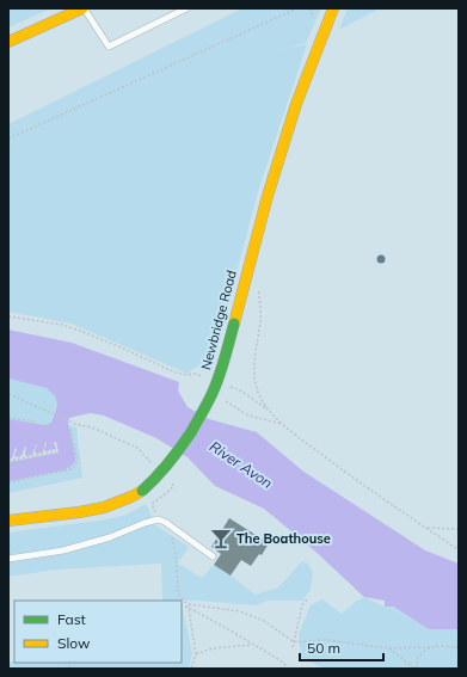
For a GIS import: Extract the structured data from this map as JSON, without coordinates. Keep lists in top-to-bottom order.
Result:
{
  "streets": {
    "main road": ["Newbridge Road"]
  },
  "water": ["River Avon"],
  "places": {
    "bar": ["The Boathouse"]
  },
  "legend": ["Fast", "Slow"],
  "scale_bar": "50 m"
}
